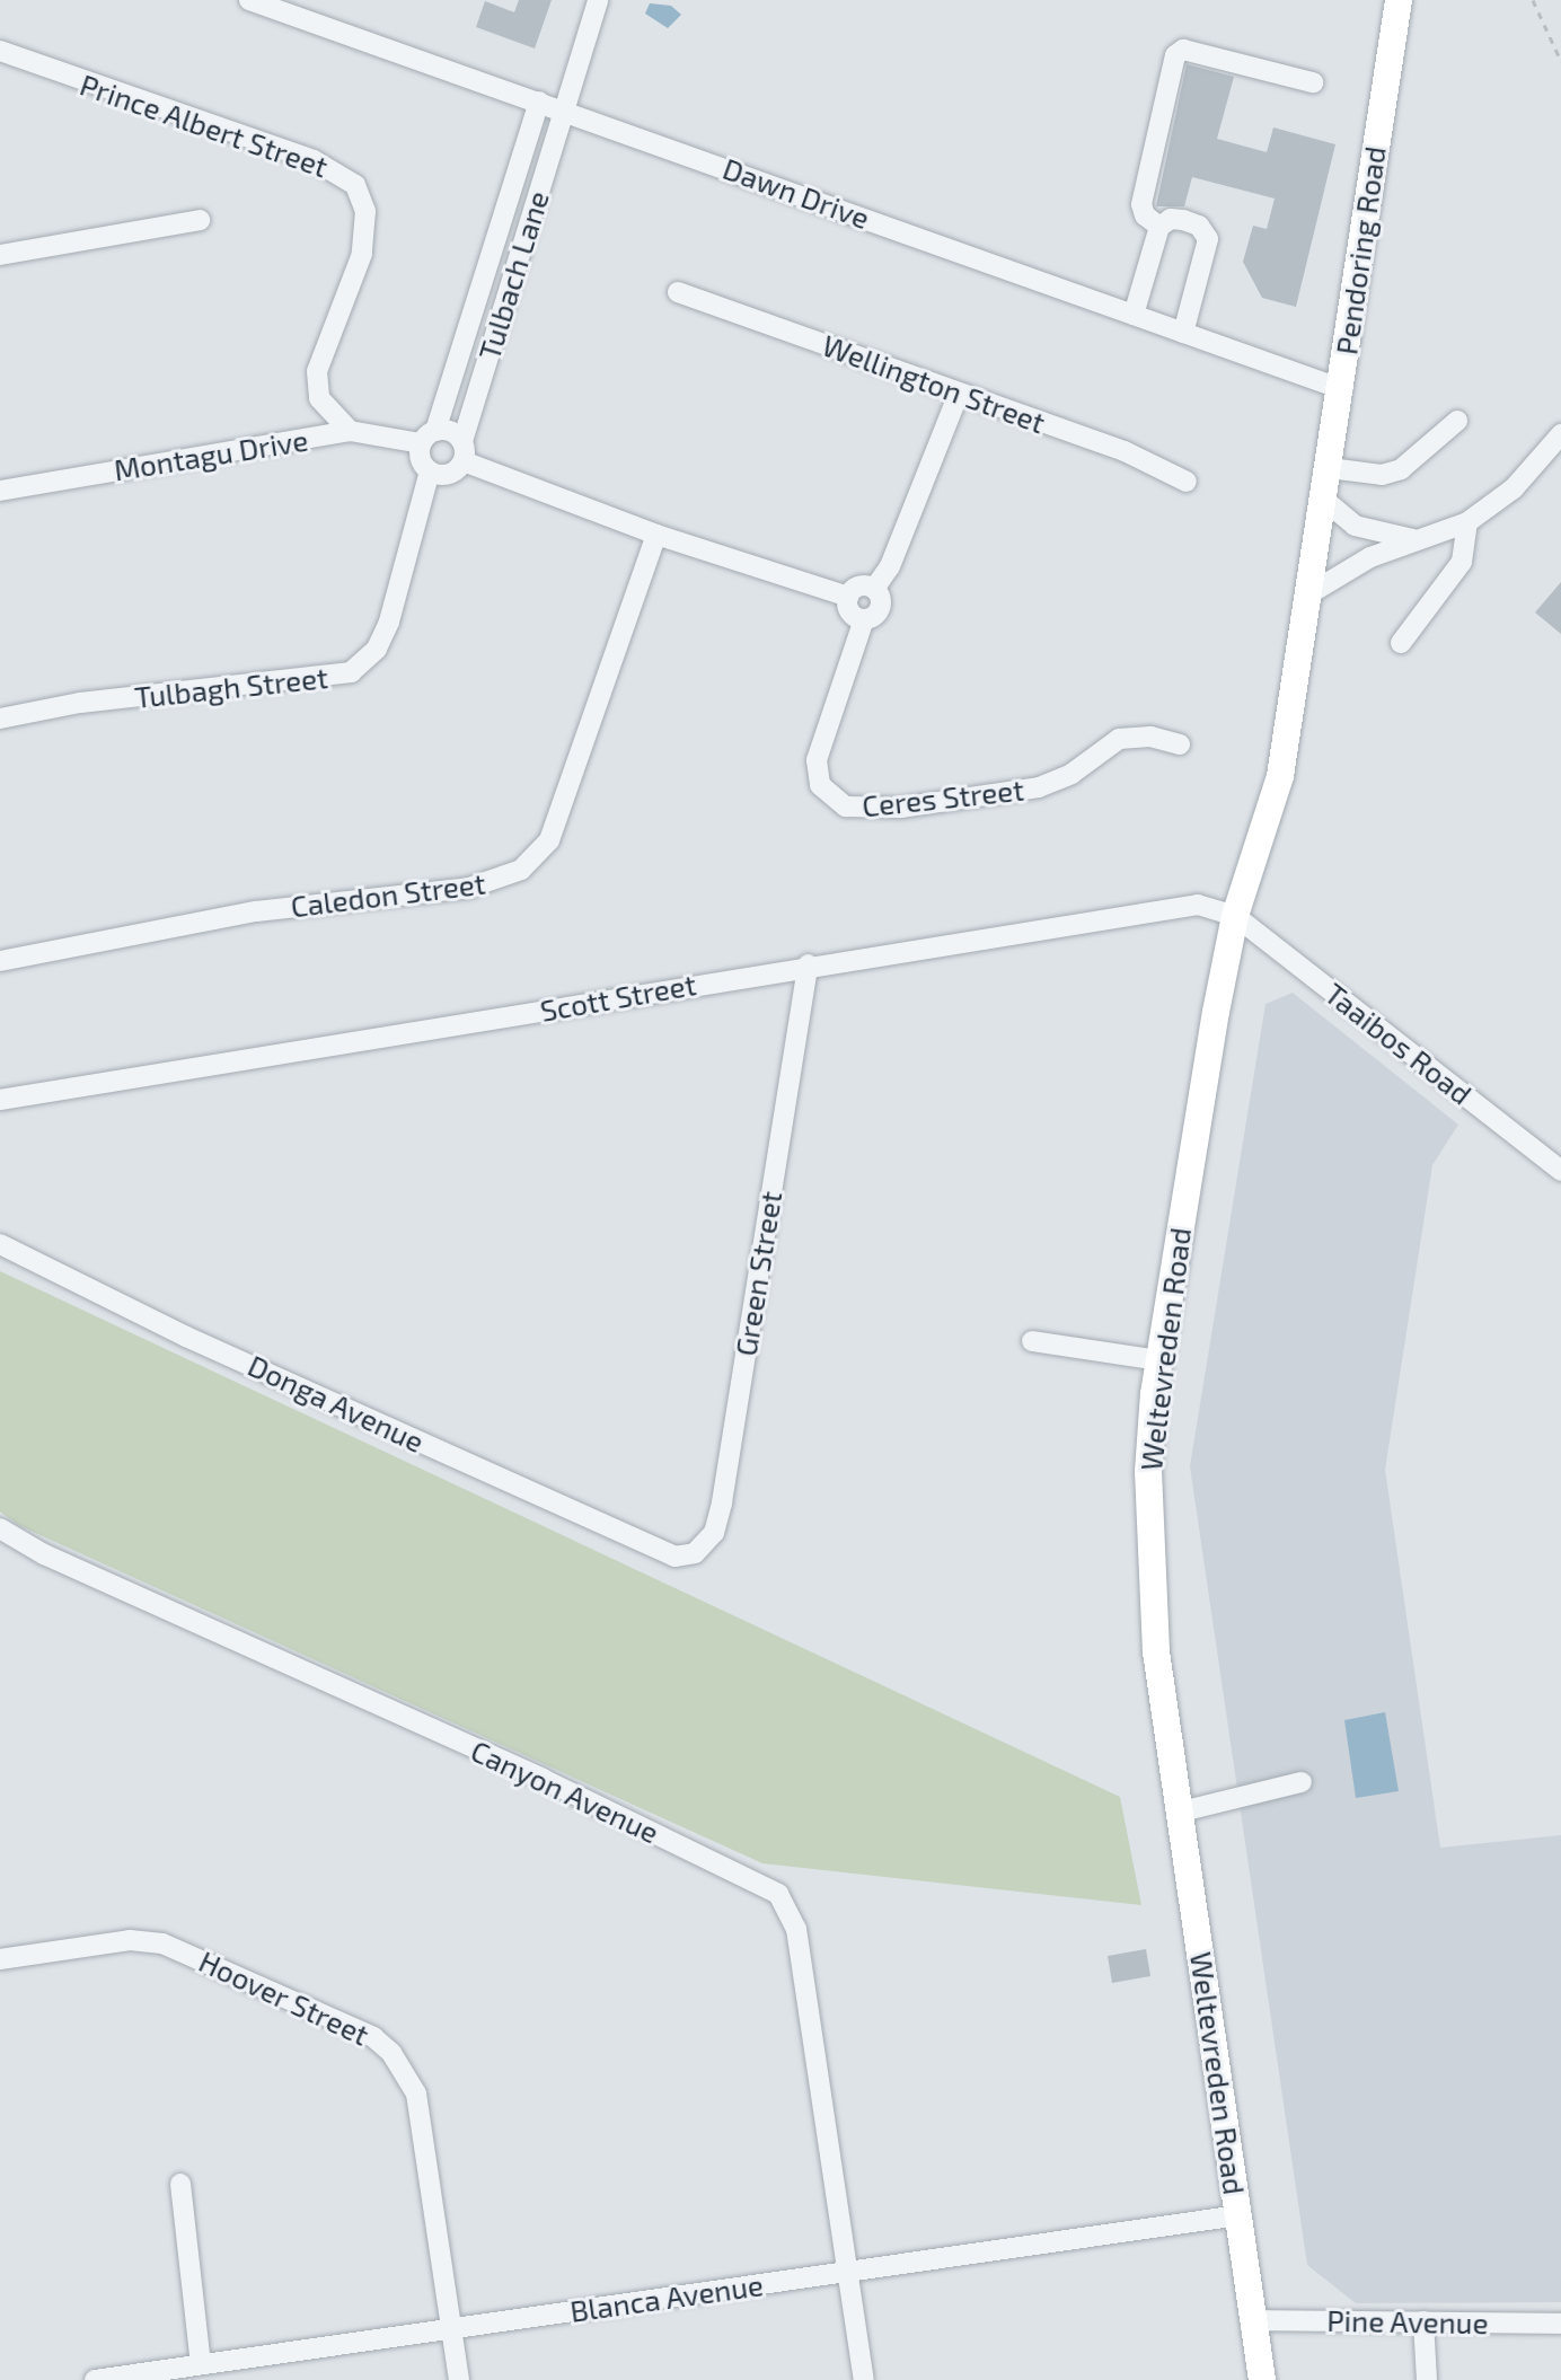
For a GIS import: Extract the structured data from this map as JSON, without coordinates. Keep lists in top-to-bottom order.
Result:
{
  "streets": {
    "main road": ["Pendoring Road", "Weltevreden Road"],
    "street": [
      "Prince Albert Street",
      "Dawn Drive",
      "Tulbach Lane",
      "Wellington Street",
      "Montagu Drive",
      "Tulbagh Street",
      "Ceres Street",
      "Caledon Street",
      "Scott Street",
      "Taaibos Road",
      "Green Street",
      "Donga Avenue",
      "Canyon Avenue",
      "Hoover Street",
      "Blanca Avenue",
      "Pine Avenue"
    ]
  },
  "crossings": [
    ["Prince Albert Street", "Montagu Drive"],
    ["Dawn Drive", "Pendoring Road"],
    ["Dawn Drive", "Tulbach Lane"],
    ["Pendoring Road", "Weltevreden Road"],
    ["Tulbach Lane", "Montagu Drive"],
    ["Tulbach Lane", "Tulbagh Street"],
    ["Montagu Drive", "Tulbagh Street"],
    ["Scott Street", "Taaibos Road"],
    ["Scott Street", "Green Street"],
    ["Scott Street", "Weltevreden Road"],
    ["Taaibos Road", "Weltevreden Road"],
    ["Green Street", "Donga Avenue"],
    ["Weltevreden Road", "Blanca Avenue"],
    ["Weltevreden Road", "Pine Avenue"],
    ["Canyon Avenue", "Blanca Avenue"],
    ["Hoover Street", "Blanca Avenue"]
  ]
}
